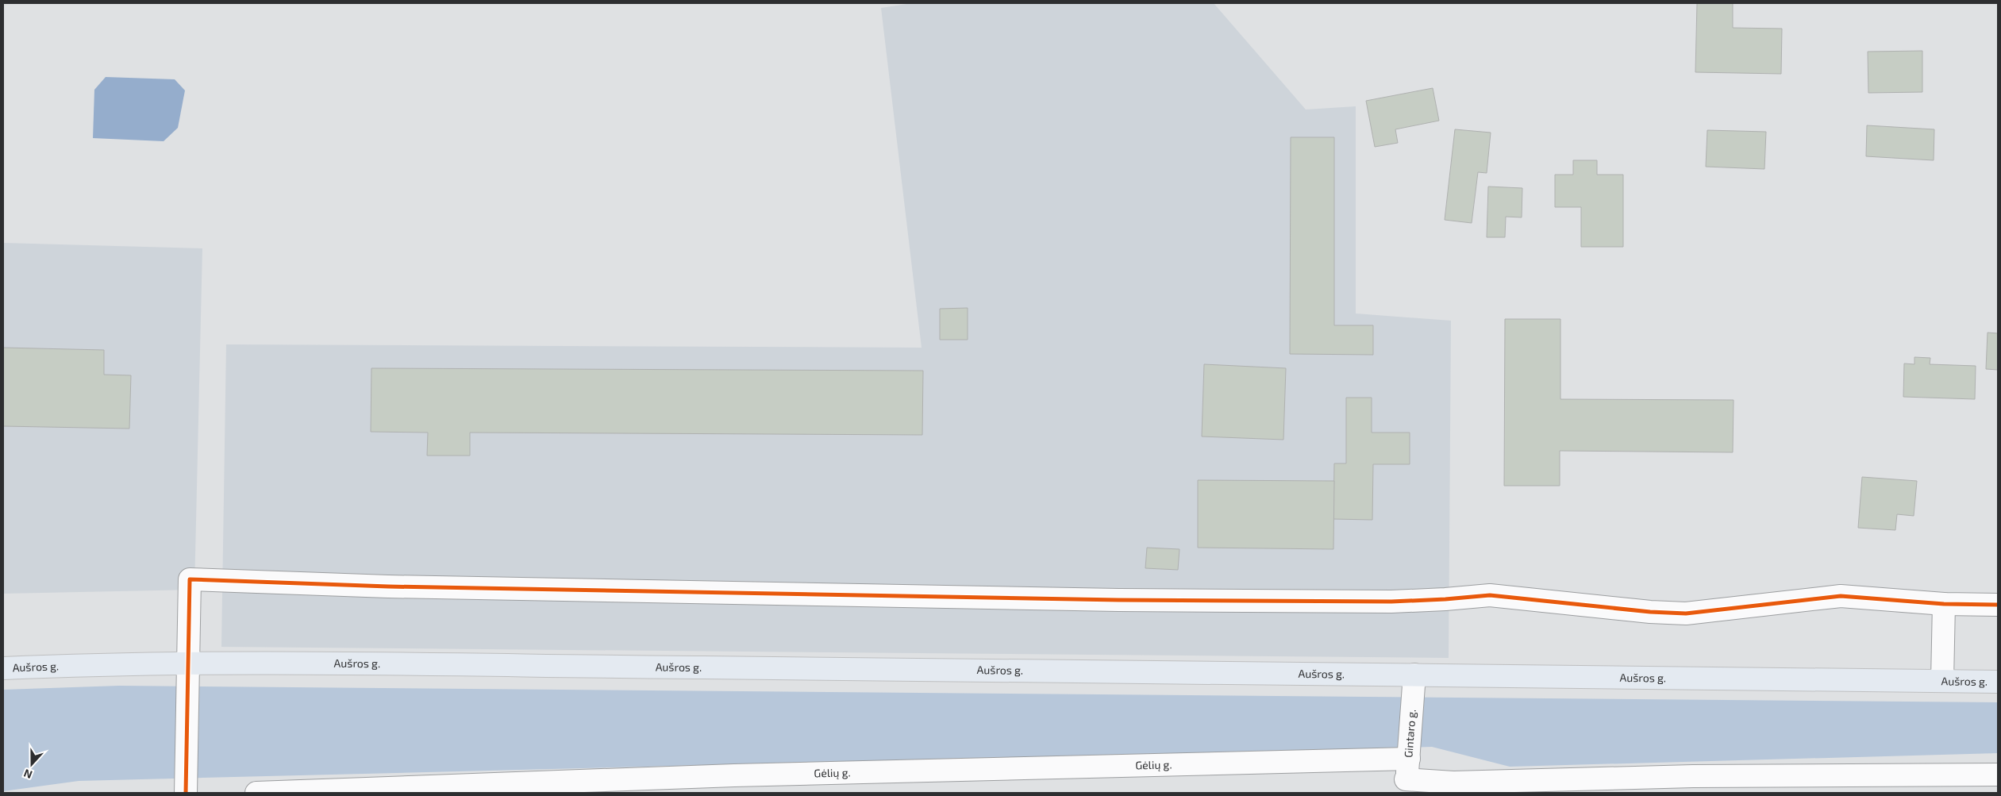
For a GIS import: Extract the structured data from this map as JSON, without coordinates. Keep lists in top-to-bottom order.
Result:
{
  "streets": {
    "main road": ["Aušros g."],
    "street": ["Gintaro g.", "Gėlių g."]
  },
  "crossings": [
    ["Aušros g.", "Gintaro g."],
    ["Gintaro g.", "Gėlių g."]
  ],
  "north": "bottom"
}
